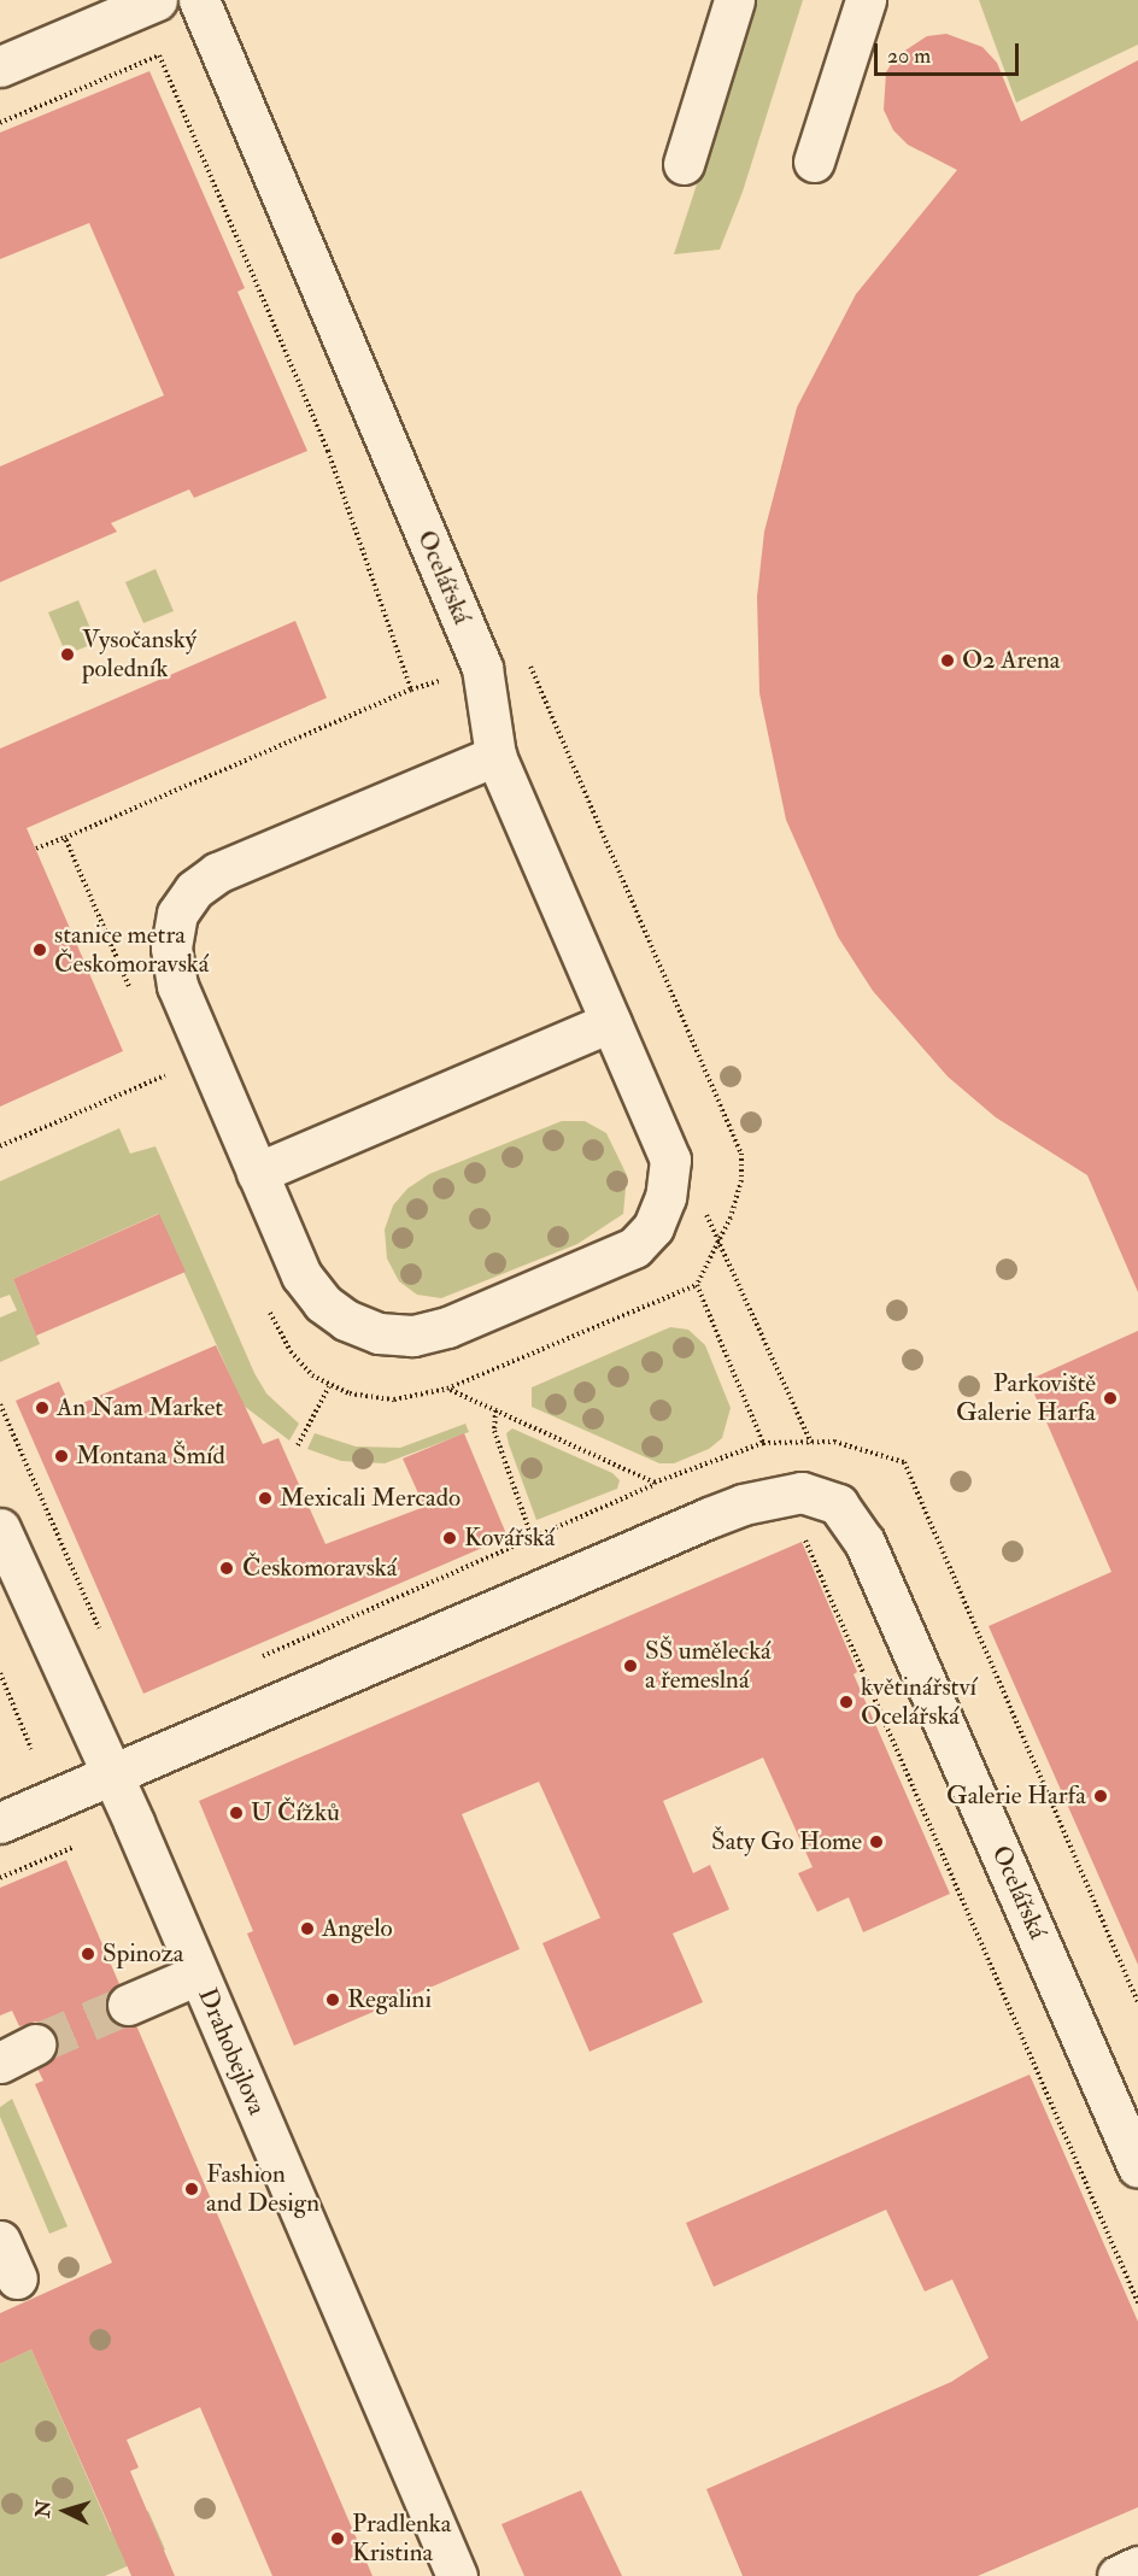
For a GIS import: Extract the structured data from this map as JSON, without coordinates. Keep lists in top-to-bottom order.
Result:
{
  "streets": {
    "street": ["Ocelářská", "Drahobejlova"]
  },
  "places": [
    "Vysočanský poledník",
    "O2 Arena",
    "stanice metra Českomoravská",
    "Parkoviště Galerie Harfa",
    "An Nam Market",
    "Montana Šmíd",
    "Mexicali Mercado",
    "Kovářská",
    "Českomoravská",
    "SŠ umělecká a řemeslná",
    "květinářství Ocelářská",
    "Galerie Harfa",
    "U Čížků",
    "Šaty Go Home",
    "Angelo",
    "Spinoza",
    "Regalini",
    "Fashion and Design",
    "Pradlenka Kristina"
  ],
  "scale_bar": "20 m",
  "north": "left"
}
